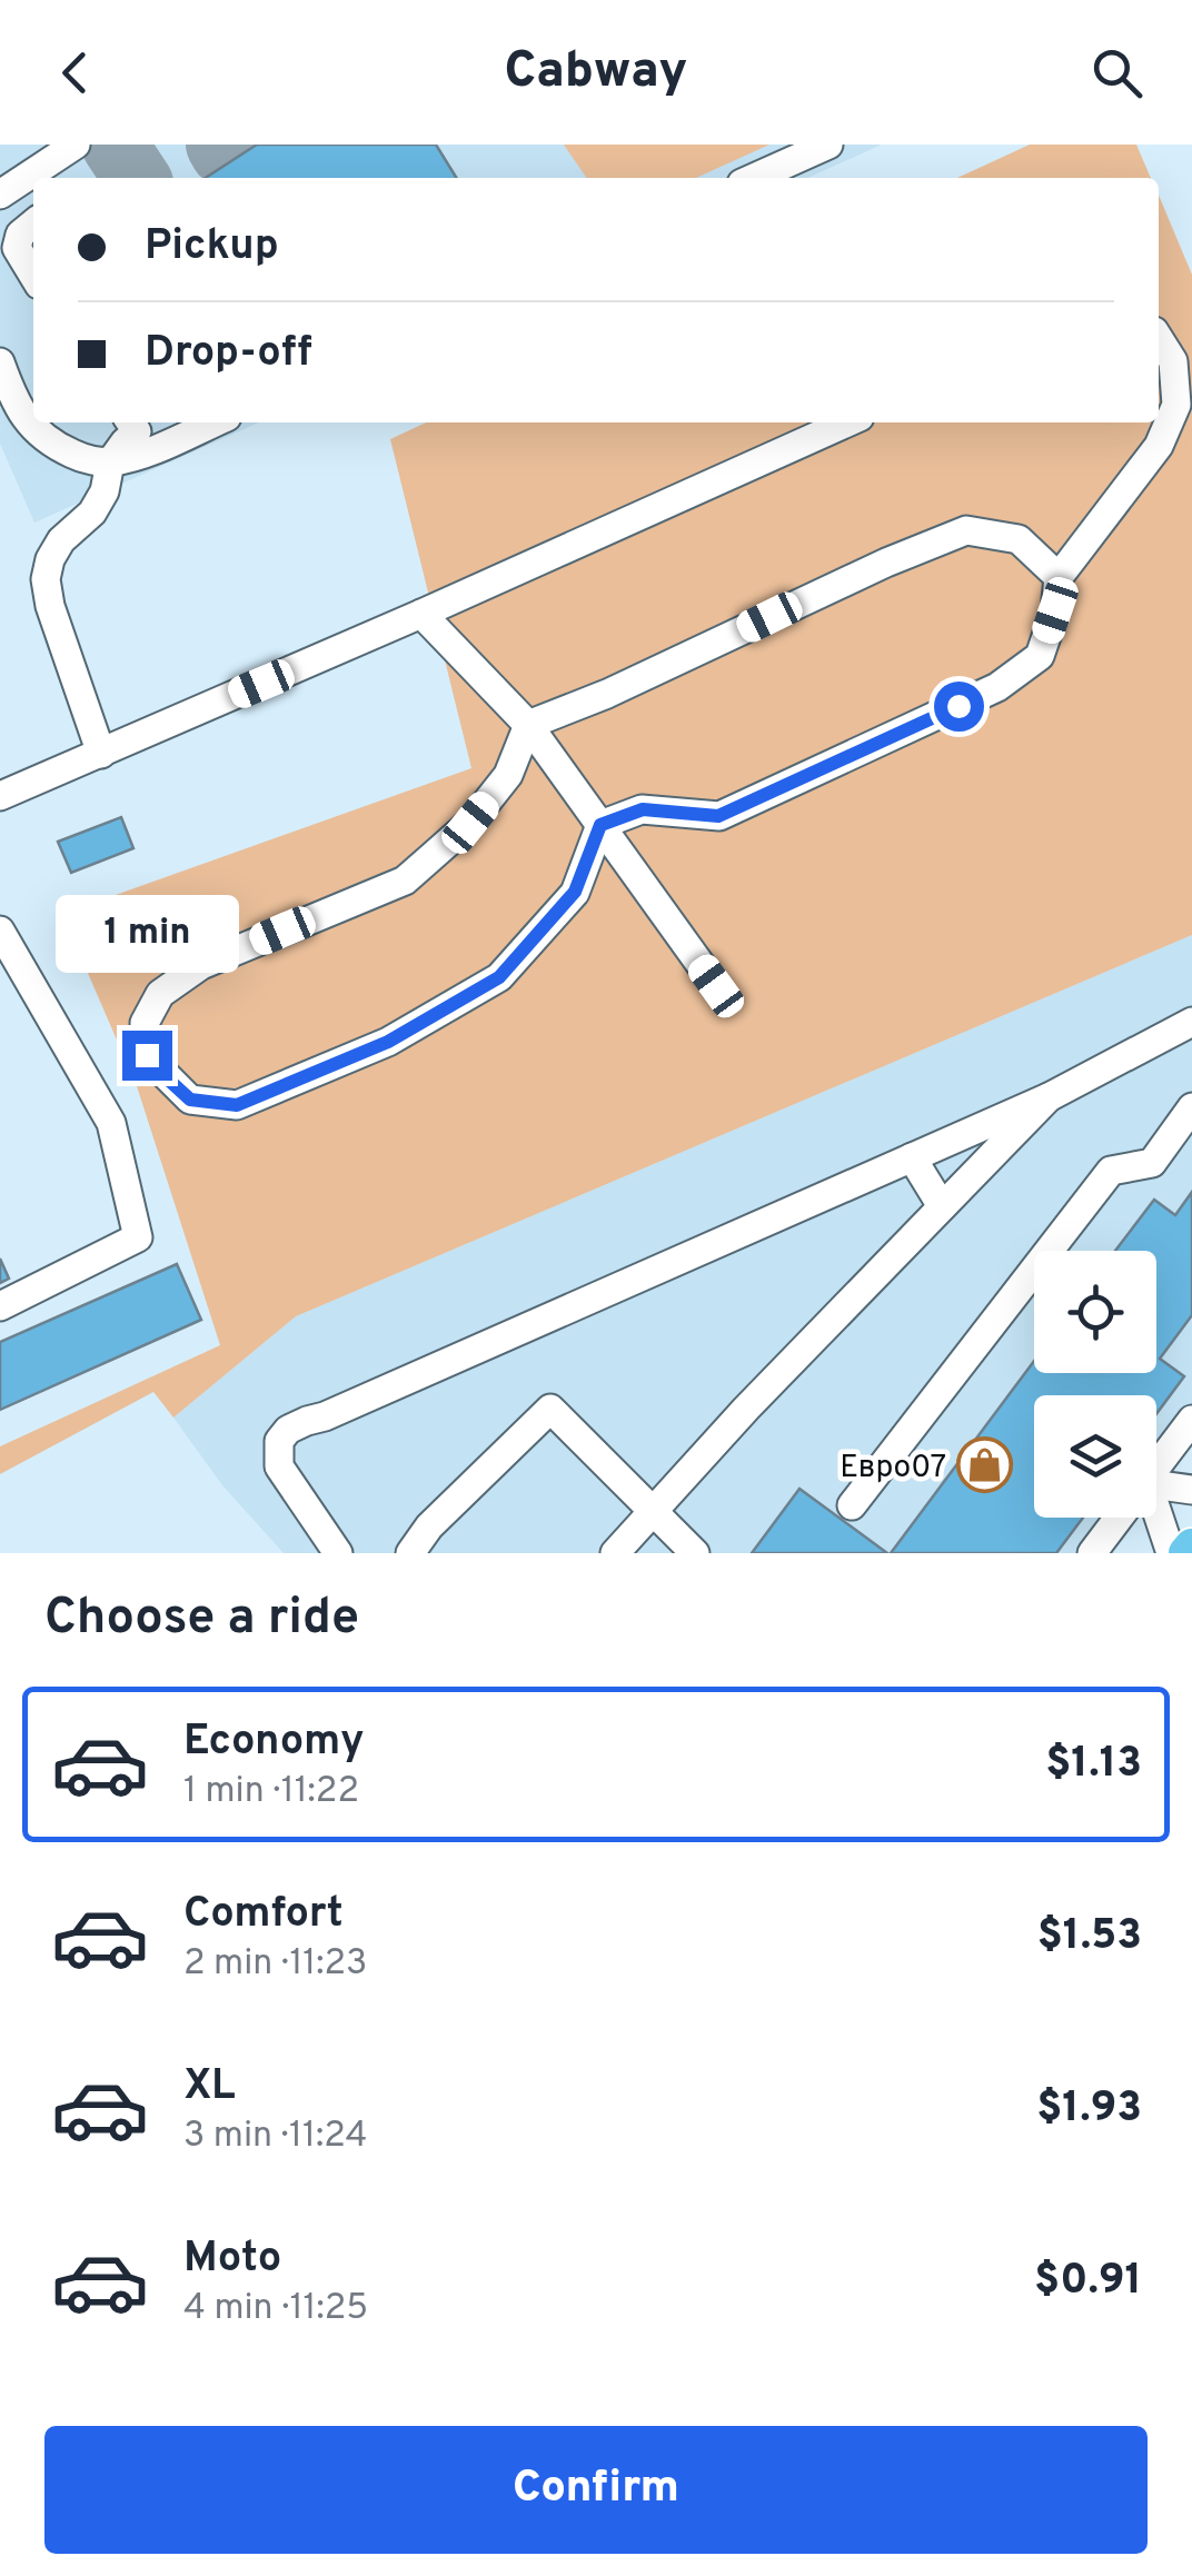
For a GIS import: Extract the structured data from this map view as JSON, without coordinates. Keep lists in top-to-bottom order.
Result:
{
  "places": {
    "shop": ["Евро07"]
  },
  "page": {
    "header": "Cabway",
    "banner": ["Pickup", "Drop-off"],
    "bubble": "1 min",
    "heading": "Choose a ride",
    "list": [
      {
        "name": "Economy",
        "note": "1 min · 11:22",
        "value": "$1.13"
      },
      {
        "name": "Comfort",
        "note": "2 min · 11:23",
        "value": "$1.53"
      },
      {
        "name": "XL",
        "note": "3 min · 11:24",
        "value": "$1.93"
      },
      {
        "name": "Moto",
        "note": "4 min · 11:25",
        "value": "$0.91"
      }
    ],
    "buttons": "Confirm"
  }
}
